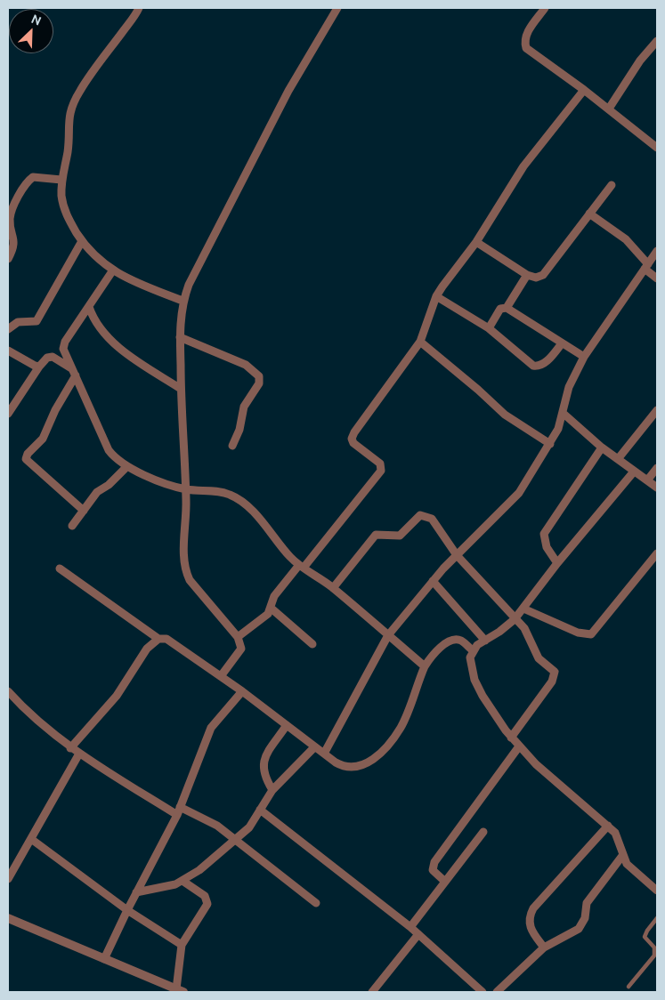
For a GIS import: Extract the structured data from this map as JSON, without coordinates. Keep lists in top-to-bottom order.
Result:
{
  "north": "top right"
}
